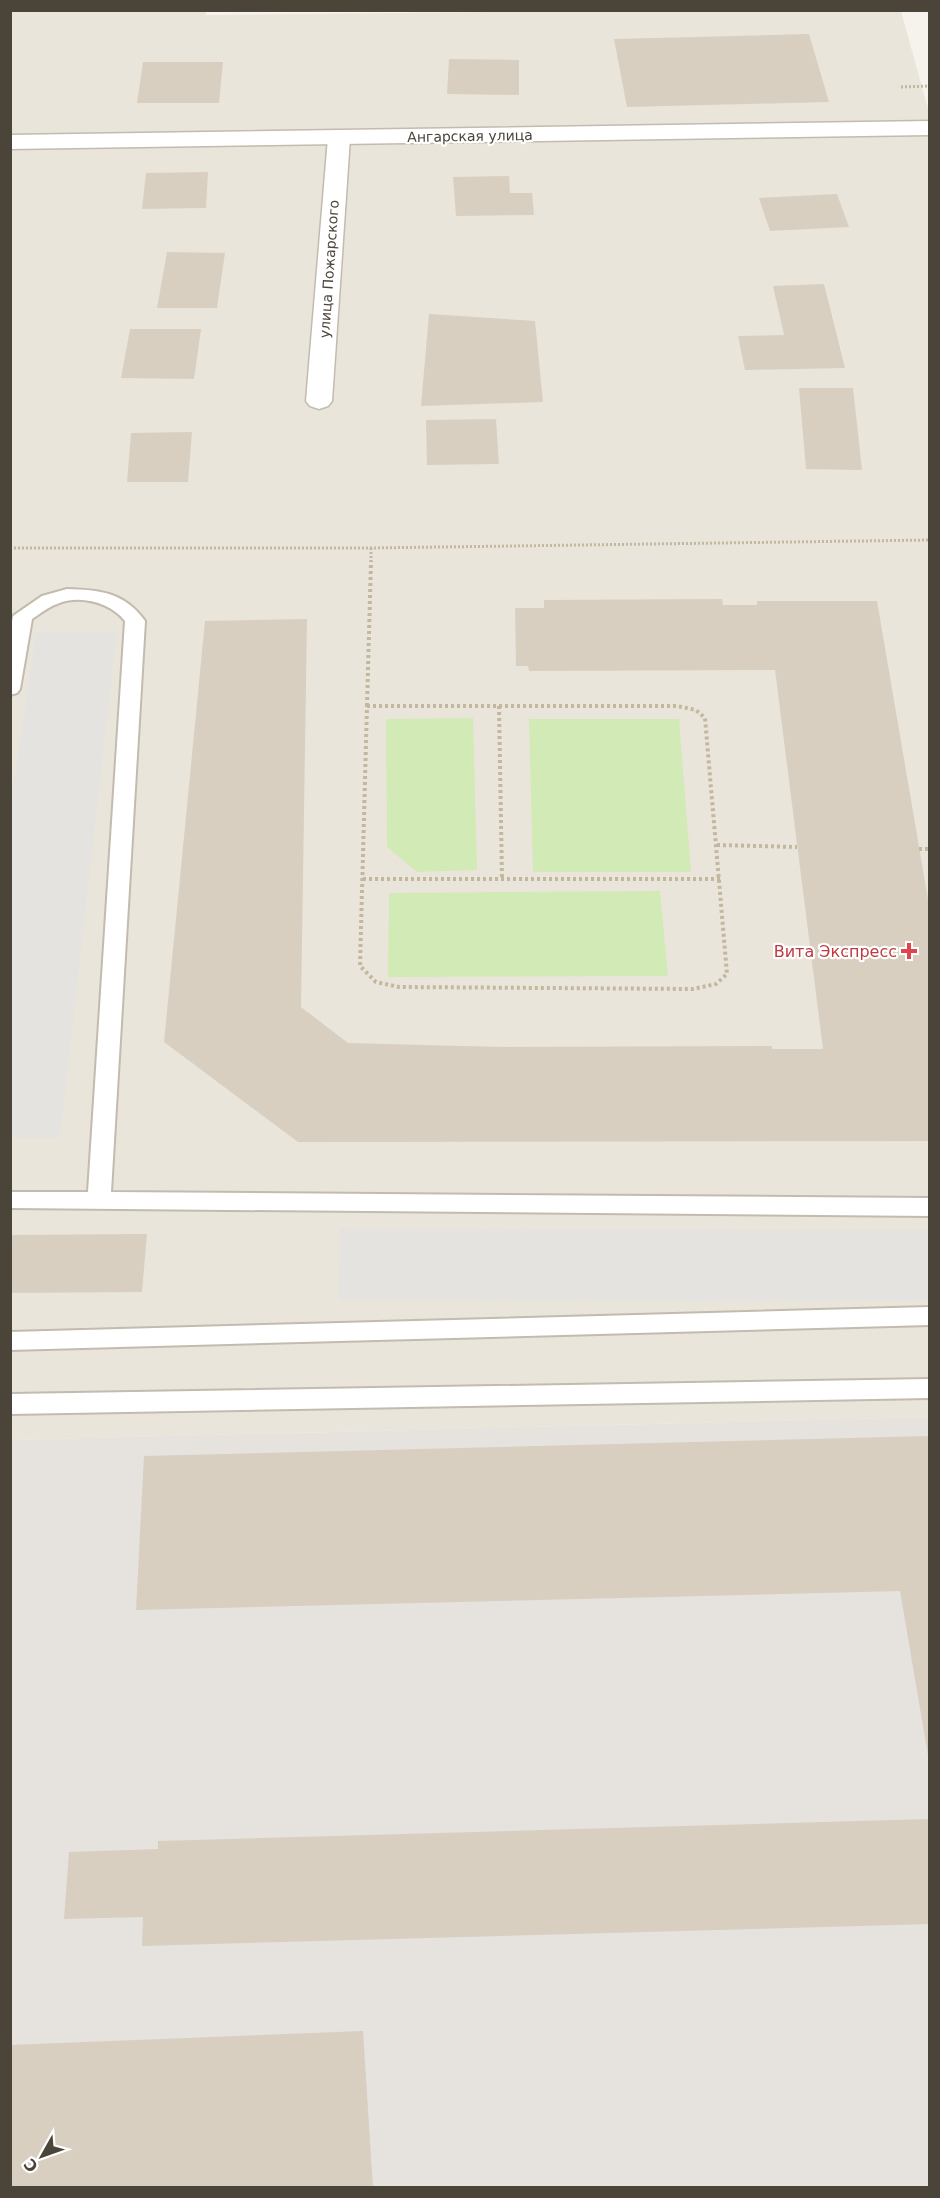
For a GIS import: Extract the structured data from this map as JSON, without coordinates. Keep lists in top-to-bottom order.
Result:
{
  "streets": {
    "street": ["Ангарская улица", "улица Пожарского"]
  },
  "crossings": [
    ["Ангарская улица", "улица Пожарского"]
  ],
  "places": {
    "health": ["Вита Экспресс"]
  },
  "north": "bottom left"
}
